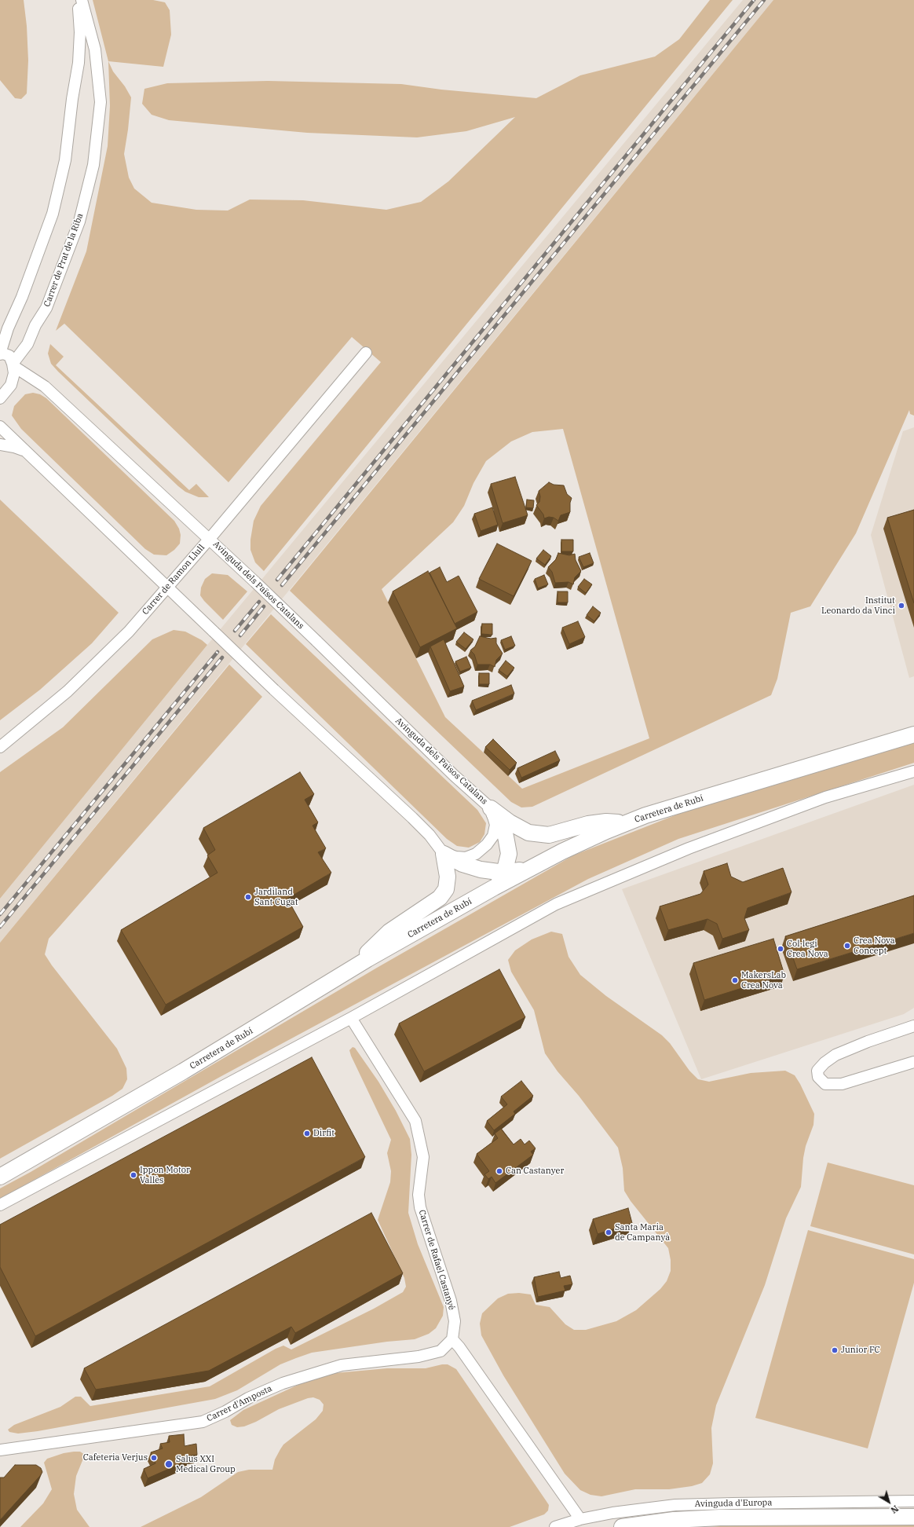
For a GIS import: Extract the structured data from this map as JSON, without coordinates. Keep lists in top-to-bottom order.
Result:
{
  "streets": {
    "main road": ["Carretera de Rubí", "Avinguda d'Europa"],
    "street": [
      "Carrer de Prat de la Riba",
      "Carrer de Ramon Llull",
      "Avinguda dels Països Catalans",
      "Carrer de Rafael Castanyé",
      "Carrer d'Amposta"
    ]
  },
  "crossings": [
    ["Carrer de Prat de la Riba", "Avinguda dels Països Catalans"],
    ["Carrer de Ramon Llull", "Avinguda dels Països Catalans"],
    ["Carrer de Rafael Castanyé", "Carrer d'Amposta"]
  ],
  "places": [
    "Institut Leonardo da Vinci",
    "Jardiland Sant Cugat",
    "Crea Nova Concept",
    "Col·legi Crea Nova",
    "MakersLab Crea Nova",
    "Dirfit",
    "Can Castanyer",
    "Ippon Motor Vallès",
    "Santa Maria de Campanyà",
    "Junior FC",
    "Cafeteria Verjus",
    "Salus XXI Medical Group"
  ],
  "north": "bottom right"
}
